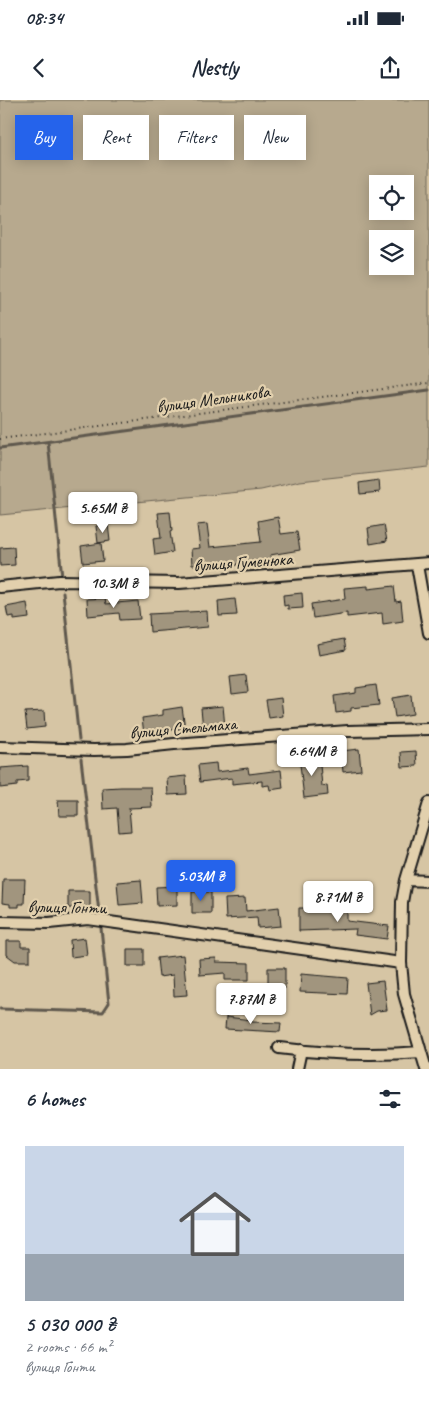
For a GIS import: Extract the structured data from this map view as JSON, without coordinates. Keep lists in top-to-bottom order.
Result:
{
  "streets": {
    "street": ["вулиця Гуменюка", "вулиця Стельмаха", "вулиця Гонти"],
    "path": ["вулиця Мельникова"]
  },
  "page": {
    "status": "08:34",
    "header": "Nestly",
    "chip": [
      "Buy",
      "Rent",
      "Filters",
      "New"
    ],
    "price": [
      "5.65M ₴",
      "10.3M ₴",
      "6.64M ₴",
      "5.03M ₴",
      "8.71M ₴",
      "7.87M ₴"
    ],
    "heading": "6 homes",
    "list": [
      {
        "name": "5 030 000 ₴",
        "note": "2 rooms · 66 m² · вулиця Гонти"
      }
    ]
  }
}
